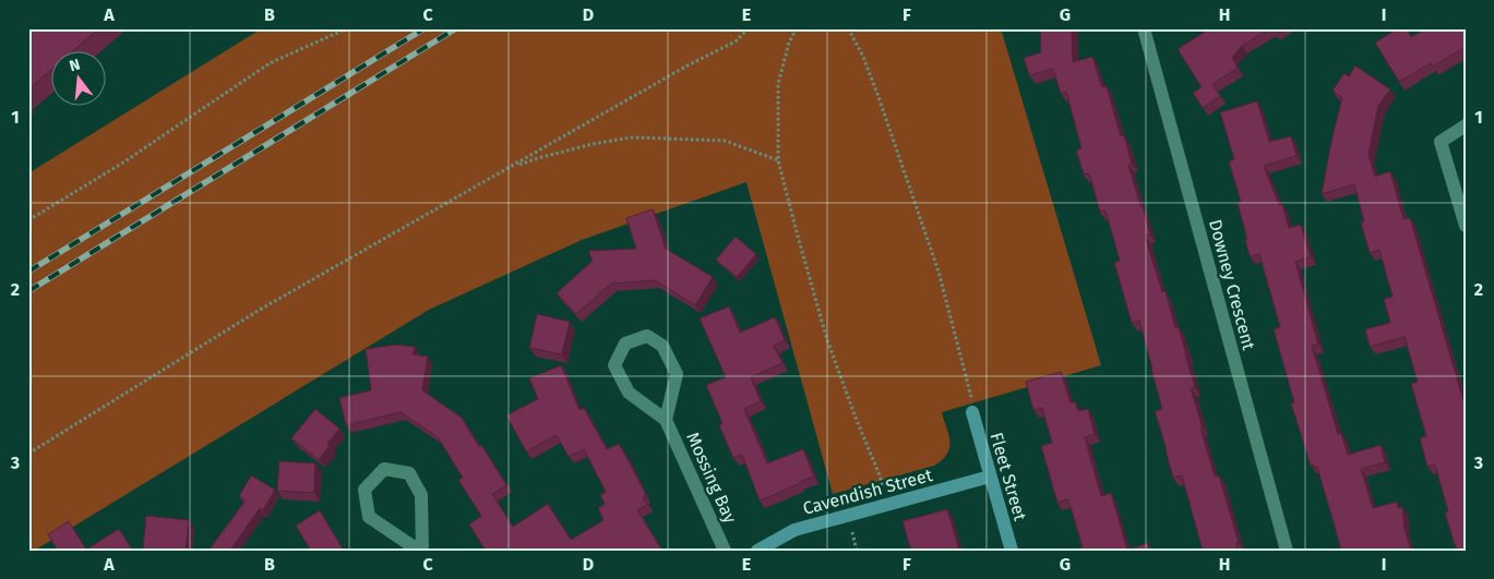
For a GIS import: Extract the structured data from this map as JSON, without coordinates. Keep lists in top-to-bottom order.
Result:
{
  "streets": {
    "street": [
      "Downey Crescent",
      "Fleet Street",
      "Mossing Bay",
      "Cavendish Street"
    ]
  },
  "crossings": [
    ["Fleet Street", "Cavendish Street"]
  ],
  "north": "top",
  "grid": {
    "columns": [
      "A",
      "B",
      "C",
      "D",
      "E",
      "F",
      "G",
      "H",
      "I"
    ],
    "rows": ["1", "2", "3"]
  }
}
